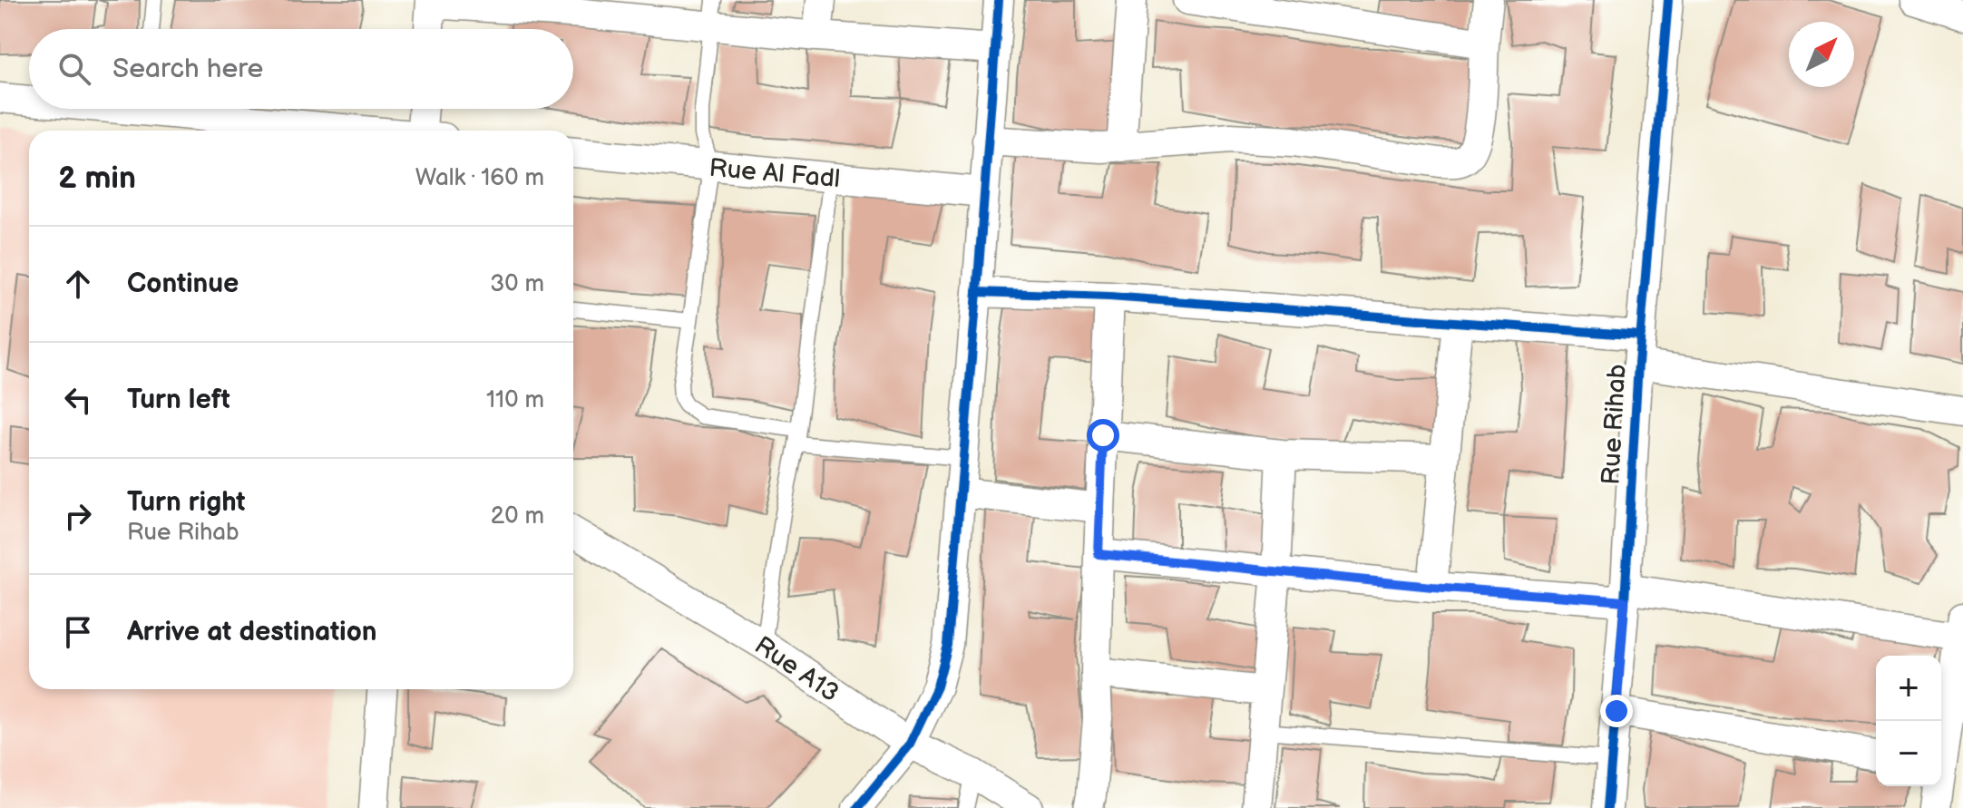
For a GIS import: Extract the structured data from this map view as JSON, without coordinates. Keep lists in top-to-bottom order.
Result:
{
  "streets": {
    "street": ["Rue Al Fadl", "Rue Rihab", "Rue A13"]
  },
  "north": "top right",
  "page": {
    "search": "Search here",
    "heading": ["2 min", "Walk · 160 m"],
    "list": [
      ["Continue", "30 m"],
      ["Turn left", "110 m"],
      ["Turn right", "Rue Rihab", "20 m"],
      "Arrive at destination"
    ],
    "map_buttons": ["+", "−"]
  }
}
